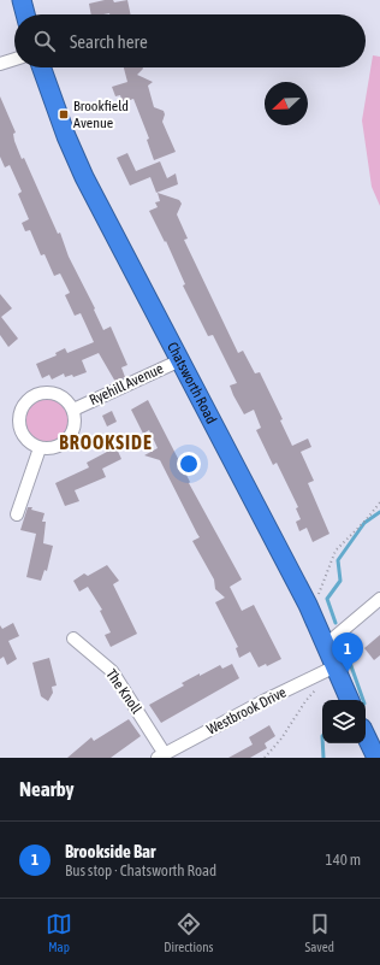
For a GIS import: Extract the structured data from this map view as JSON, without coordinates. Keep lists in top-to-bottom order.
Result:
{
  "streets": {
    "highway": ["Chatsworth Road"],
    "street": ["Ryehill Avenue", "The Knoll", "Westbrook Drive"]
  },
  "crossings": [
    ["Chatsworth Road", "Ryehill Avenue"],
    ["Chatsworth Road", "Westbrook Drive"],
    ["The Knoll", "Westbrook Drive"]
  ],
  "districts": ["BROOKSIDE"],
  "places": {
    "transit": ["Brookfield Avenue"]
  },
  "north": "bottom left",
  "page": {
    "search": "Search here",
    "pins": "1",
    "heading": "Nearby",
    "list": [
      {
        "mark": "1",
        "name": "Brookside Bar",
        "note": "Bus stop · Chatsworth Road",
        "value": "140 m"
      }
    ],
    "nav": ["Map", "Directions", "Saved"]
  }
}
